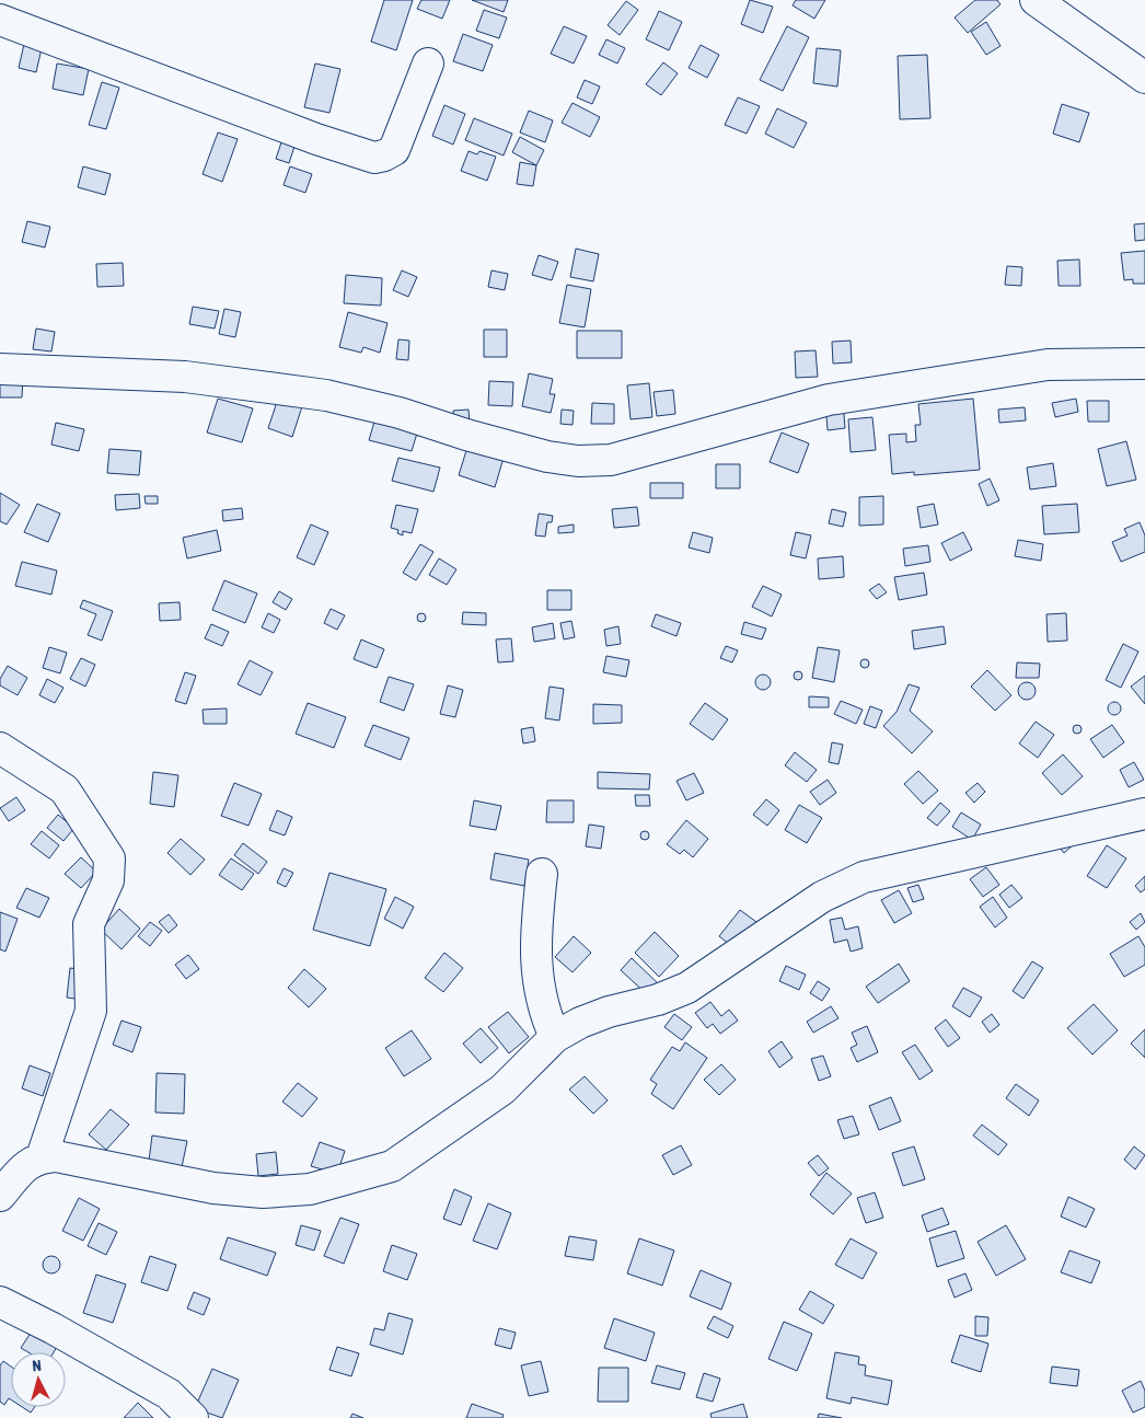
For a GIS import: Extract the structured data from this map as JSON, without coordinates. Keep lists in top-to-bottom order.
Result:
{
  "north": "top"
}
